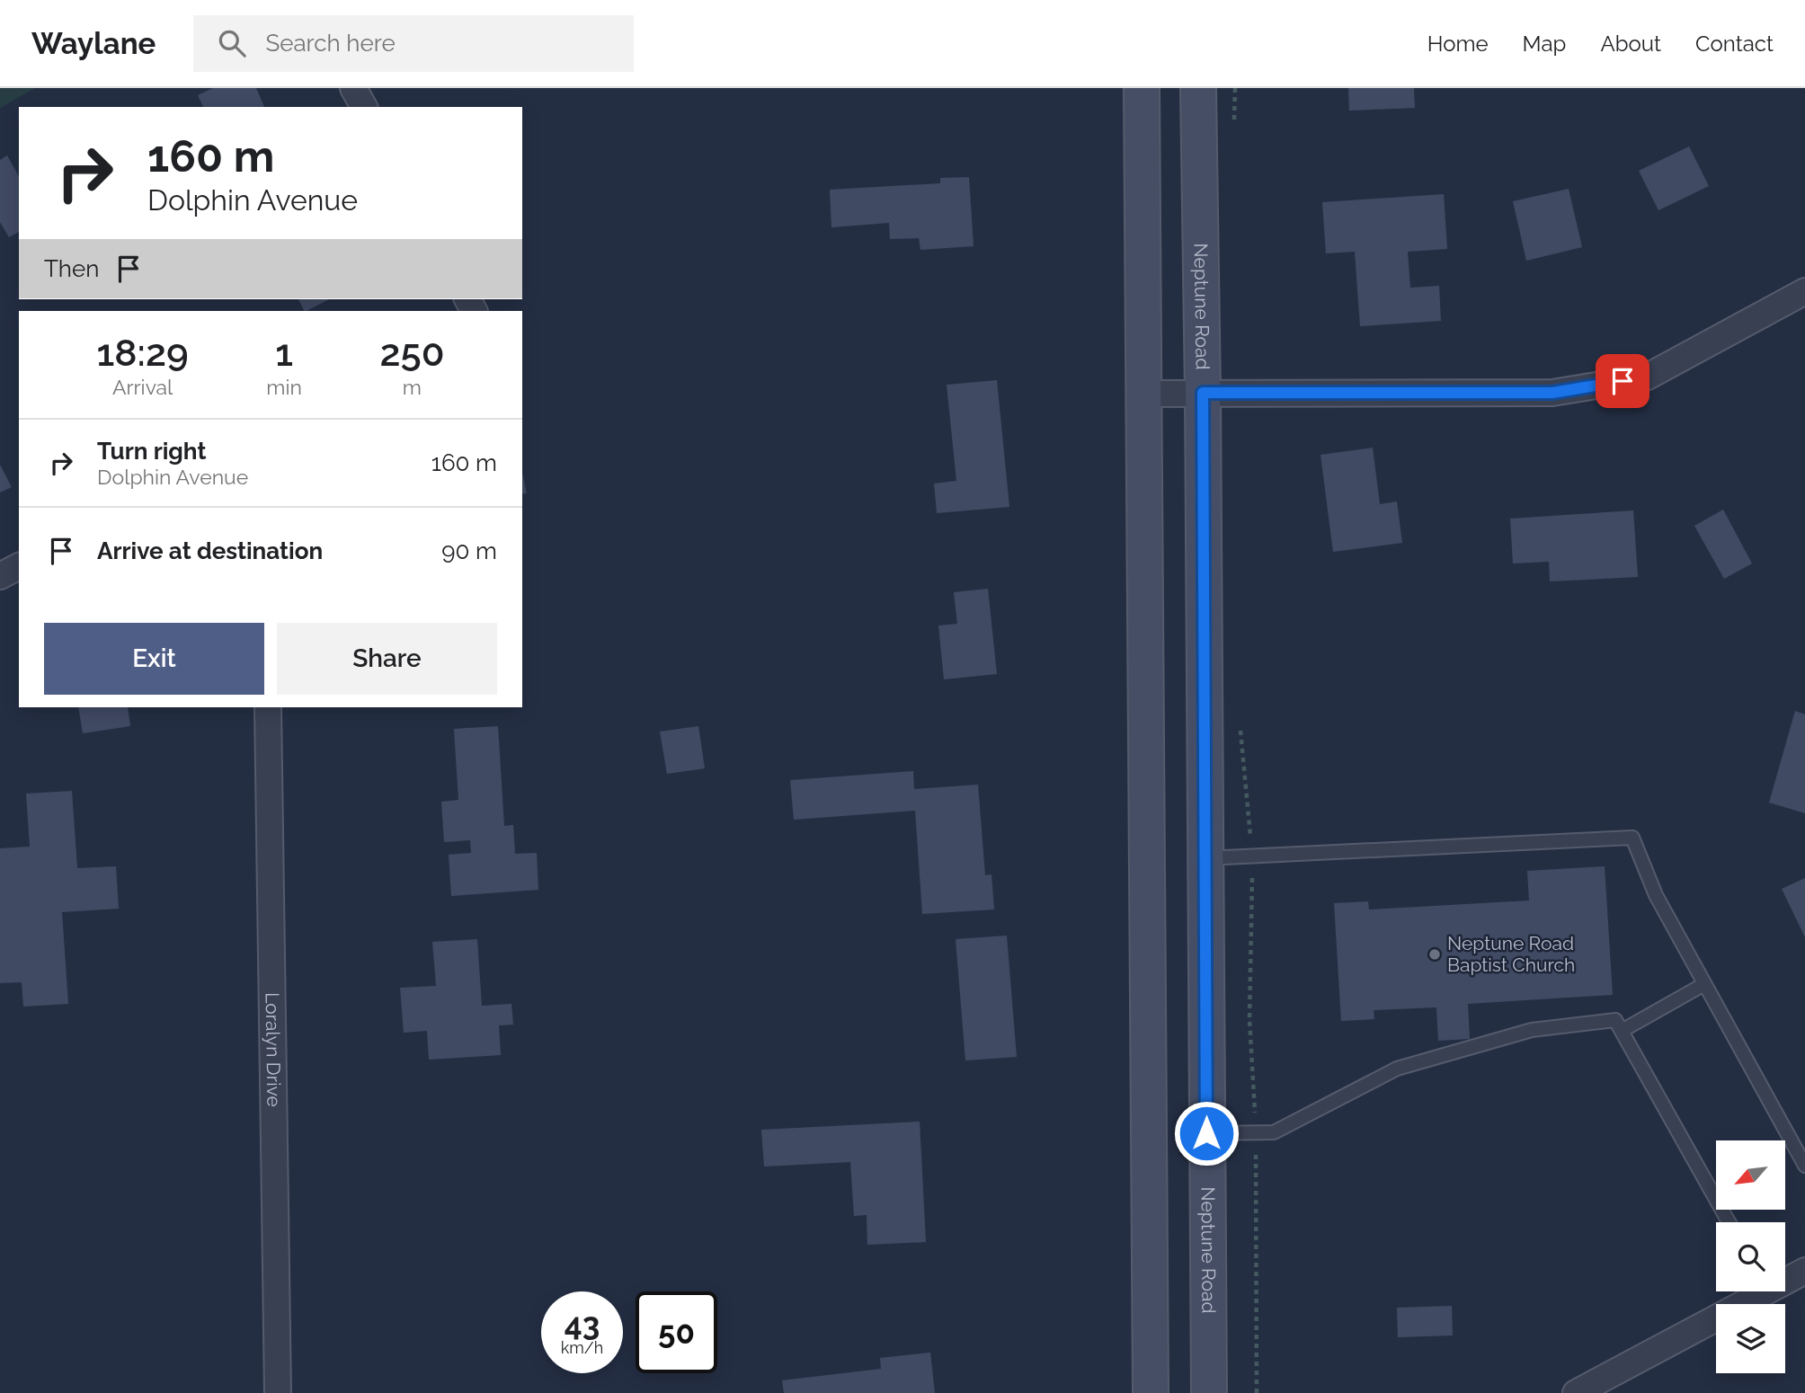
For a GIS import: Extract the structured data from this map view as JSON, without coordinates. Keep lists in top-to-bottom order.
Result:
{
  "streets": {
    "main road": ["Neptune Road"],
    "street": ["Loralyn Drive"]
  },
  "places": ["Neptune Road Baptist Church"],
  "north": "bottom left",
  "page": {
    "header": "Waylane",
    "search": "Search here",
    "nav": [
      "Home",
      "Map",
      "About",
      "Contact"
    ],
    "turn": ["160 m", "Dolphin Avenue"],
    "then": "Then",
    "eta": [
      "18:29",
      "Arrival",
      "1",
      "min",
      "250",
      "m"
    ],
    "list": [
      {
        "name": "Turn right",
        "note": "Dolphin Avenue",
        "value": "160 m"
      },
      {
        "name": "Arrive at destination",
        "value": "90 m"
      }
    ],
    "buttons": ["Exit", "Share"],
    "speed": "43 km/h",
    "limit": "50"
  }
}
